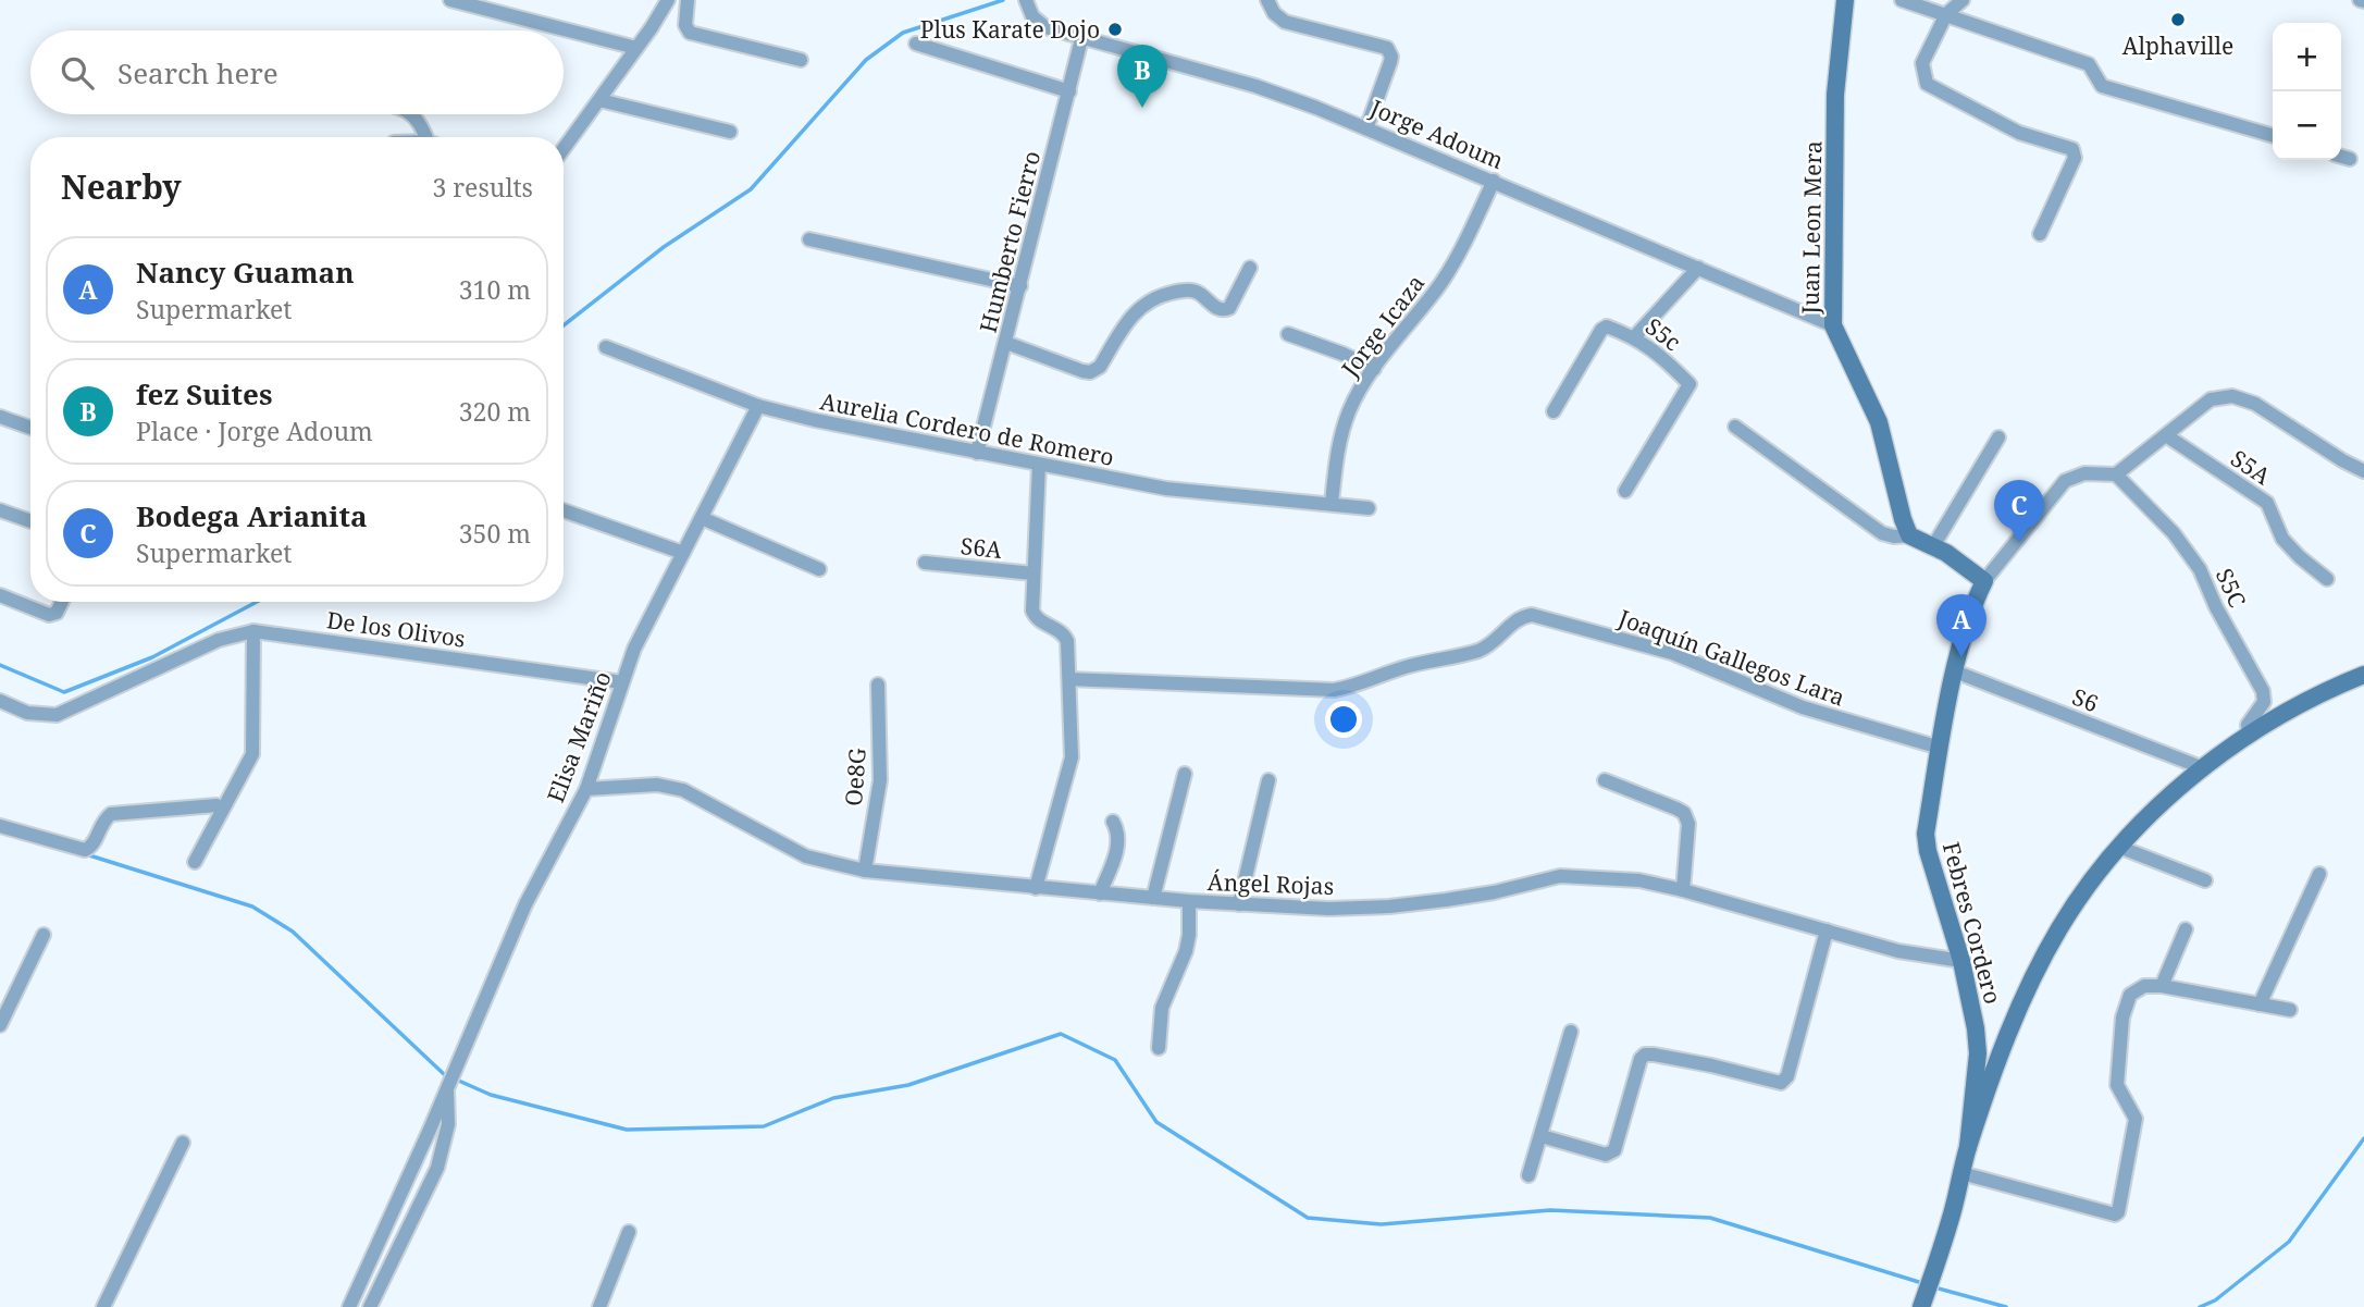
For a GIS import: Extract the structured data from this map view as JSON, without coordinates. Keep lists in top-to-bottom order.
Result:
{
  "streets": {
    "street": [
      "Jorge Adoum",
      "Juan Leon Mera",
      "Humberto Fierro",
      "Jorge Icaza",
      "S5c",
      "Aurelia Cordero de Romero",
      "S5A",
      "S6A",
      "S5C",
      "De los Olivos",
      "Joaquín Gallegos Lara",
      "S6",
      "Elisa Mariño",
      "Oe8G",
      "Ángel Rojas",
      "Febres Cordero"
    ]
  },
  "crossings": [
    ["Jorge Adoum", "Juan Leon Mera"],
    ["Jorge Adoum", "Humberto Fierro"],
    ["Jorge Adoum", "Jorge Icaza"],
    ["Humberto Fierro", "Aurelia Cordero de Romero"],
    ["Jorge Icaza", "Aurelia Cordero de Romero"],
    ["Aurelia Cordero de Romero", "Elisa Mariño"],
    ["De los Olivos", "Elisa Mariño"],
    ["Joaquín Gallegos Lara", "Febres Cordero"],
    ["S6", "Febres Cordero"],
    ["Elisa Mariño", "Ángel Rojas"],
    ["Oe8G", "Ángel Rojas"],
    ["Ángel Rojas", "Febres Cordero"]
  ],
  "places": ["Alphaville", "Plus Karate Dojo"],
  "page": {
    "map_buttons": ["+", "−"],
    "search": "Search here",
    "pins": ["B", "C", "A"],
    "heading": ["Nearby", "3 results"],
    "list": [
      {
        "mark": "A",
        "name": "Nancy Guaman",
        "note": "Supermarket",
        "value": "310 m"
      },
      {
        "mark": "B",
        "name": "fez Suites",
        "note": "Place · Jorge Adoum",
        "value": "320 m"
      },
      {
        "mark": "C",
        "name": "Bodega Arianita",
        "note": "Supermarket",
        "value": "350 m"
      }
    ]
  }
}
